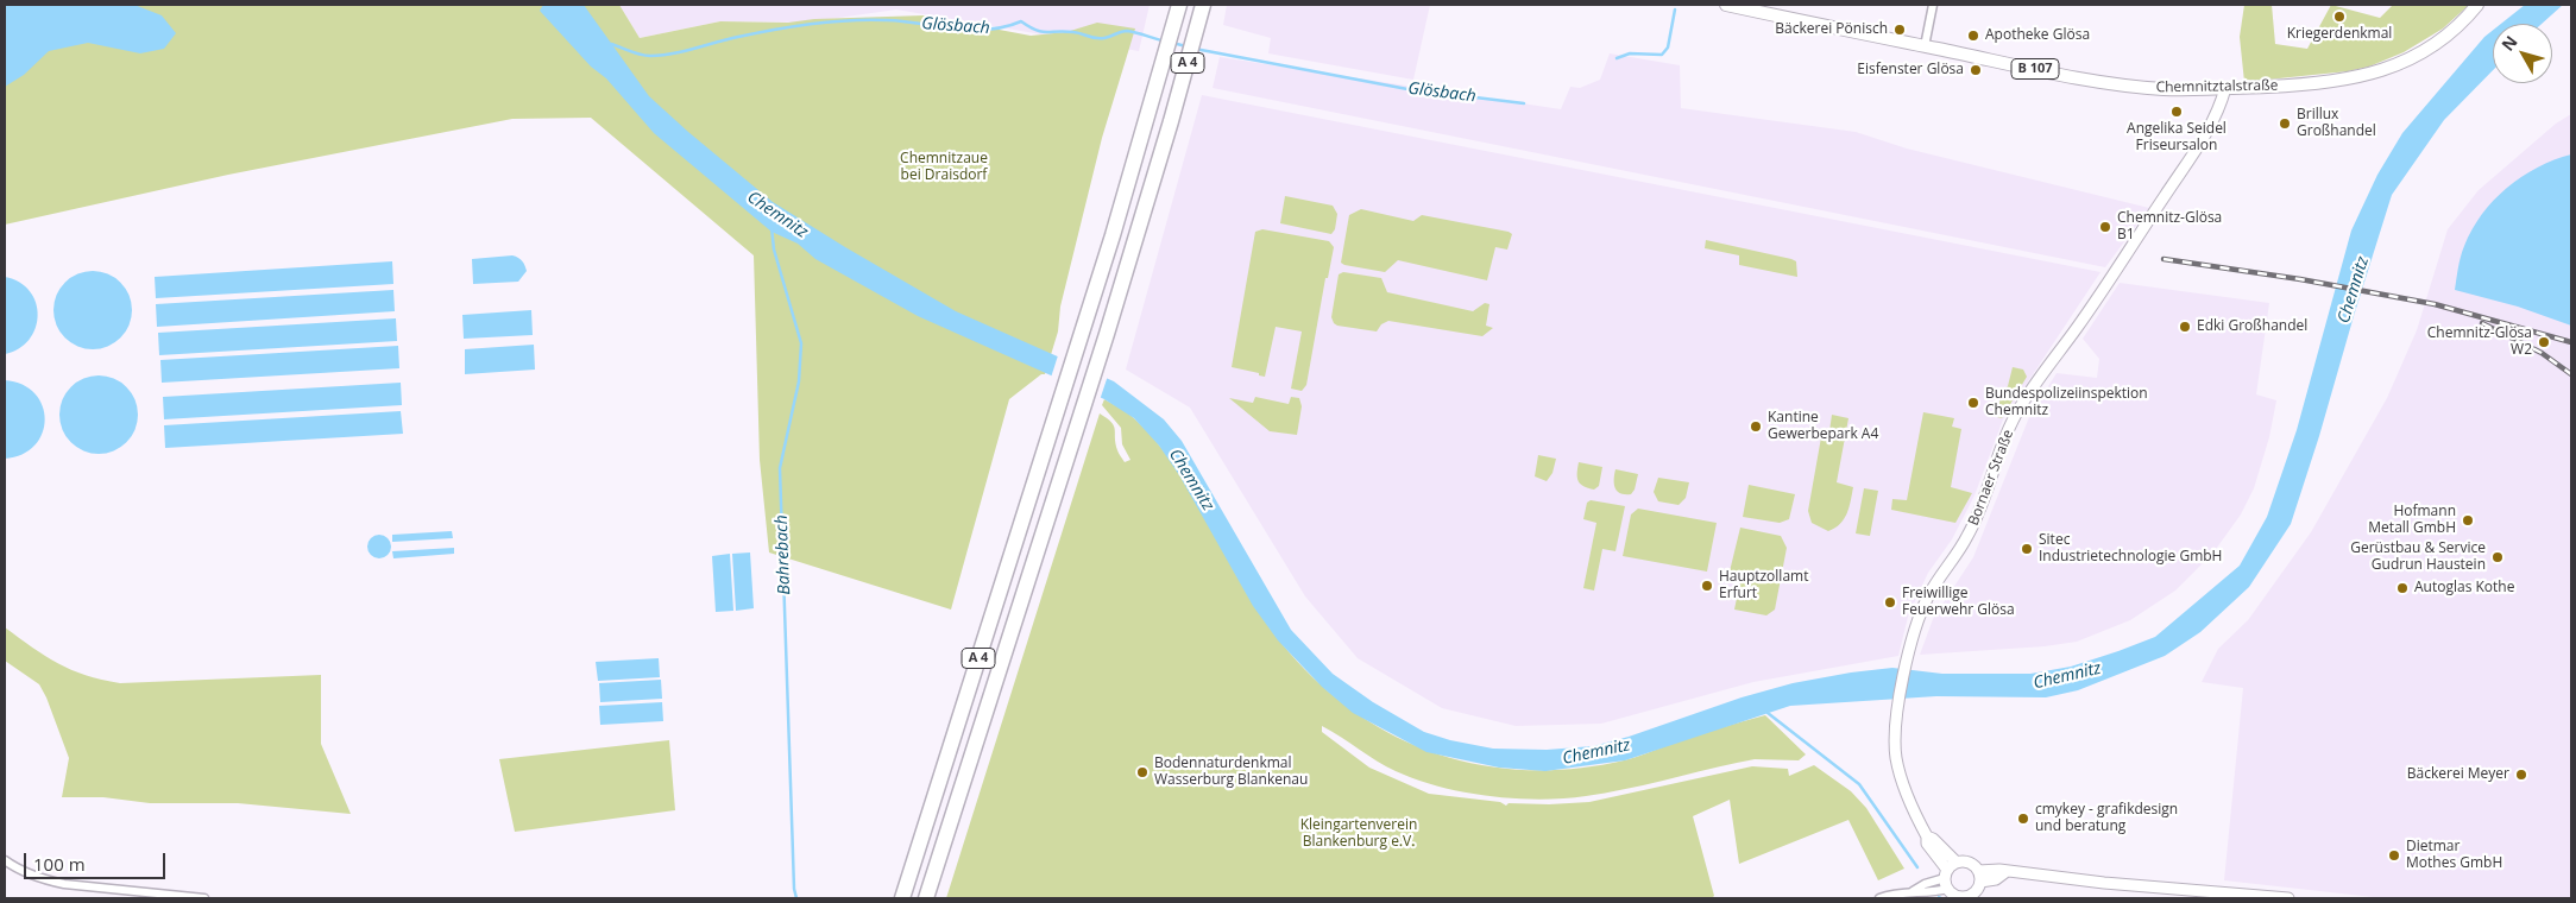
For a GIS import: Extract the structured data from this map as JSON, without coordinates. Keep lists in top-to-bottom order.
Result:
{
  "streets": {
    "highway": ["A 4"],
    "main road": ["B 107", "Chemnitztalstraße", "Bornaer Straße"]
  },
  "crossings": [
    ["Chemnitztalstraße", "Bornaer Straße"]
  ],
  "water": ["Glösbach", "Chemnitz", "Bahrebach"],
  "parks": ["Chemnitzaue bei Draisdorf", "Kleingartenverein Blankenburg e.V."],
  "places": [
    "Kriegerdenkmal",
    "Bäckerei Pönisch",
    "Apotheke Glösa",
    "Eisfenster Glösa",
    "Angelika Seidel Friseursalon",
    "Brillux Großhandel",
    "Chemnitz-Glösa B1",
    "Edki Großhandel",
    "Chemnitz-Glösa W2",
    "Bundespolizeiinspektion Chemnitz",
    "Kantine Gewerbepark A4",
    "Hofmann Metall GmbH",
    "Sitec Industrietechnologie GmbH",
    "Gerüstbau & Service Gudrun Haustein",
    "Hauptzollamt Erfurt",
    "Autoglas Kothe",
    "Freiwillige Feuerwehr Glösa",
    "Bodennaturdenkmal Wasserburg Blankenau",
    "Bäckerei Meyer",
    "cmykey - grafikdesign und beratung",
    "Dietmar Mothes GmbH"
  ],
  "scale_bar": "100 m",
  "north": "top left"
}
